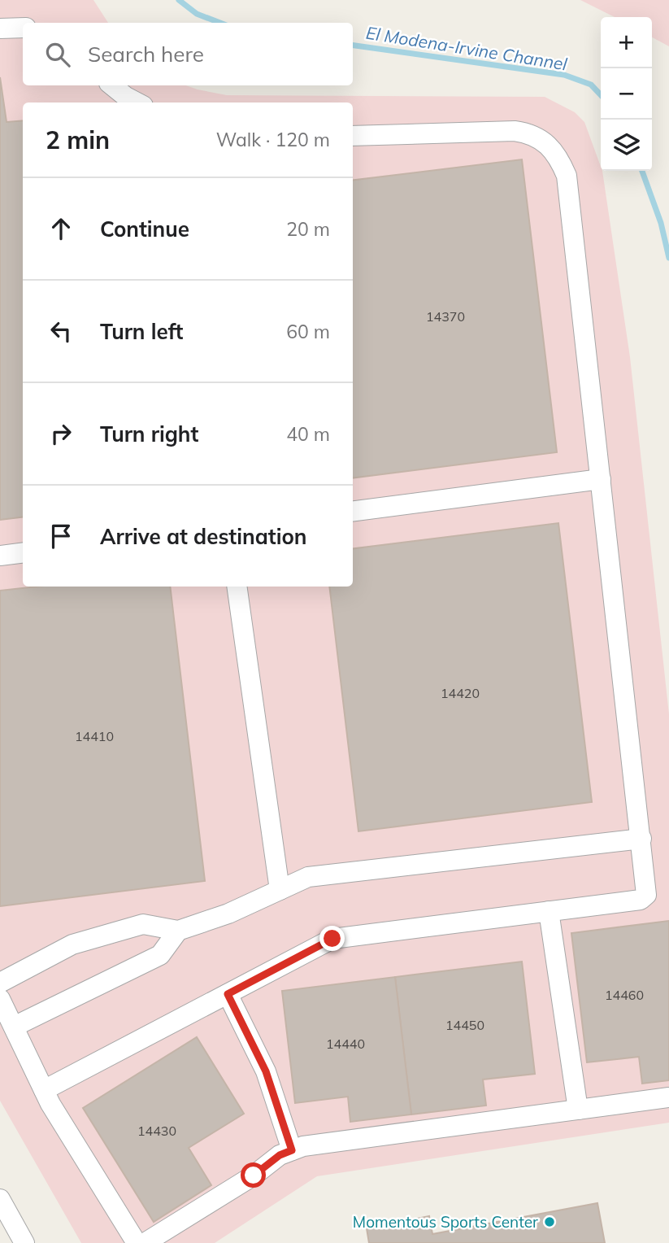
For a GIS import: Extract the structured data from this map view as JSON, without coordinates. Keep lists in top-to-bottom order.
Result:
{
  "water": ["El Modena-Irvine Channel"],
  "places": ["Momentous Sports Center"],
  "house_numbers": [
    "14370",
    "14420",
    "14410",
    "14460",
    "14450",
    "14440",
    "14430"
  ],
  "page": {
    "map_buttons": ["+", "−"],
    "search": "Search here",
    "heading": ["2 min", "Walk · 120 m"],
    "list": [
      ["Continue", "20 m"],
      ["Turn left", "60 m"],
      ["Turn right", "40 m"],
      "Arrive at destination"
    ]
  }
}
